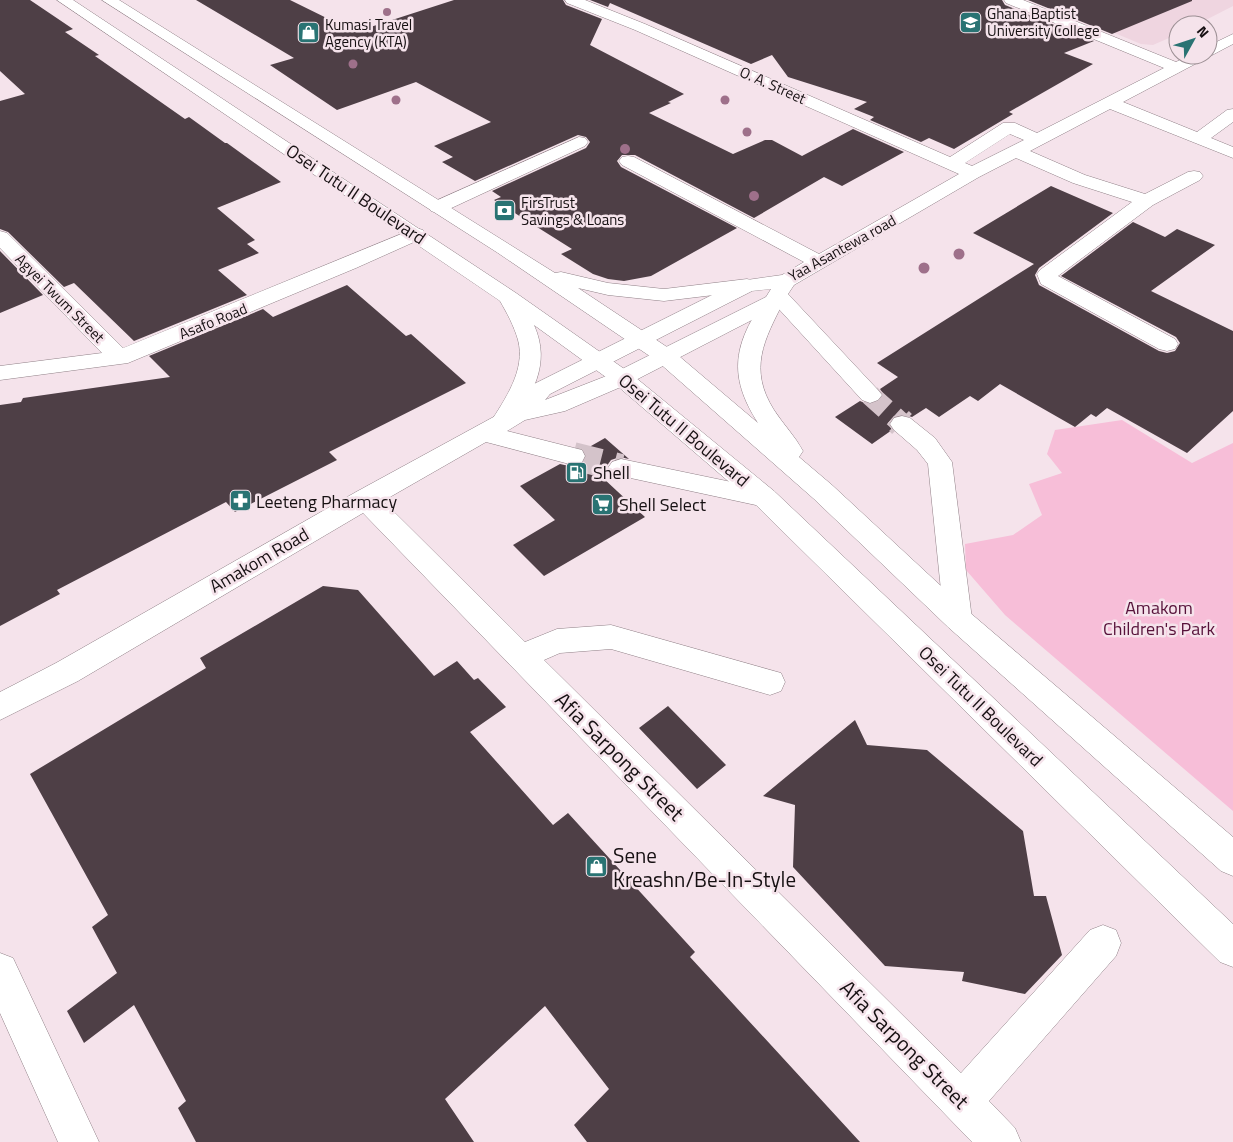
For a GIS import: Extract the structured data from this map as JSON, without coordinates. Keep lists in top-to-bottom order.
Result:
{
  "streets": {
    "street": [
      "O. A. Street",
      "Osei Tutu II Boulevard",
      "Yaa Asantewa road",
      "Agyei Twum Street",
      "Asafo Road",
      "Amakom Road",
      "Afia Sarpong Street"
    ]
  },
  "crossings": [
    ["O. A. Street", "Yaa Asantewa road"],
    ["Osei Tutu II Boulevard", "Yaa Asantewa road"],
    ["Osei Tutu II Boulevard", "Asafo Road"],
    ["Osei Tutu II Boulevard", "Amakom Road"],
    ["Yaa Asantewa road", "Amakom Road"],
    ["Agyei Twum Street", "Asafo Road"],
    ["Amakom Road", "Afia Sarpong Street"]
  ],
  "parks": ["Amakom Children's Park"],
  "places": {
    "school or university": ["Ghana Baptist University College"],
    "shop": ["Kumasi Travel Agency (KTA)", "Sene Kreashn/Be-In-Style"],
    "bank": ["FirsTrust Savings & Loans"],
    "fuel station": ["Shell"],
    "pharmacy": ["Leeteng Pharmacy"],
    "supermarket": ["Shell Select"]
  },
  "north": "top right"
}
